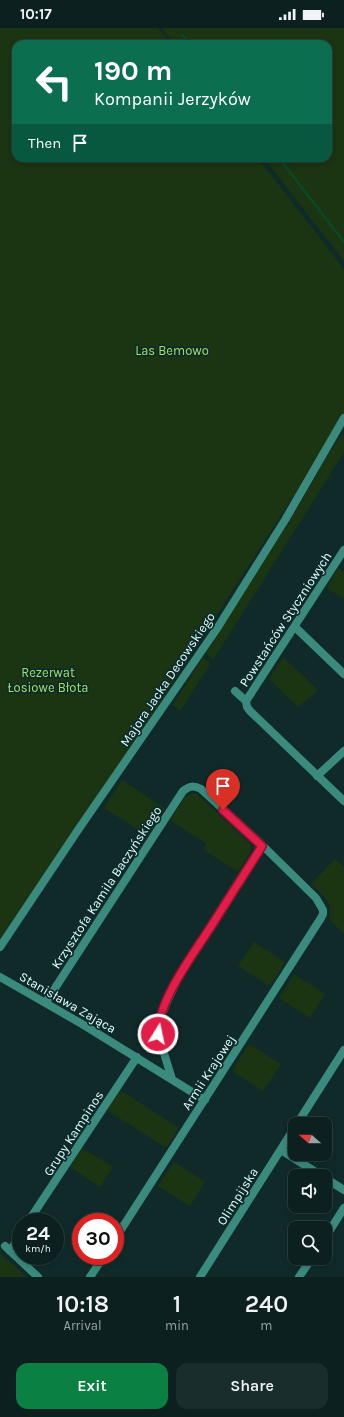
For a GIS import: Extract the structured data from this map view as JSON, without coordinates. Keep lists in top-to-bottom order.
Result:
{
  "streets": {
    "street": [
      "Powstańców Styczniowych",
      "Majora Jacka Decowskiego",
      "Krzysztofa Kamila Baczyńskiego",
      "Stanisława Zająca",
      "Armii Krajowej",
      "Grupy Kampinos",
      "Olimpijska"
    ]
  },
  "crossings": [
    ["Krzysztofa Kamila Baczyńskiego", "Stanisława Zająca"],
    ["Krzysztofa Kamila Baczyńskiego", "Armii Krajowej"],
    ["Stanisława Zająca", "Armii Krajowej"],
    ["Stanisława Zająca", "Grupy Kampinos"]
  ],
  "parks": ["Las Bemowo", "Rezerwat Łosiowe Błota"],
  "north": "left",
  "page": {
    "status": "10:17",
    "turn": ["190 m", "Kompanii Jerzyków"],
    "then": "Then",
    "speed": "24 km/h",
    "limit": "30",
    "eta": [
      "10:18",
      "Arrival",
      "1",
      "min",
      "240",
      "m"
    ],
    "buttons": ["Exit", "Share"]
  }
}
